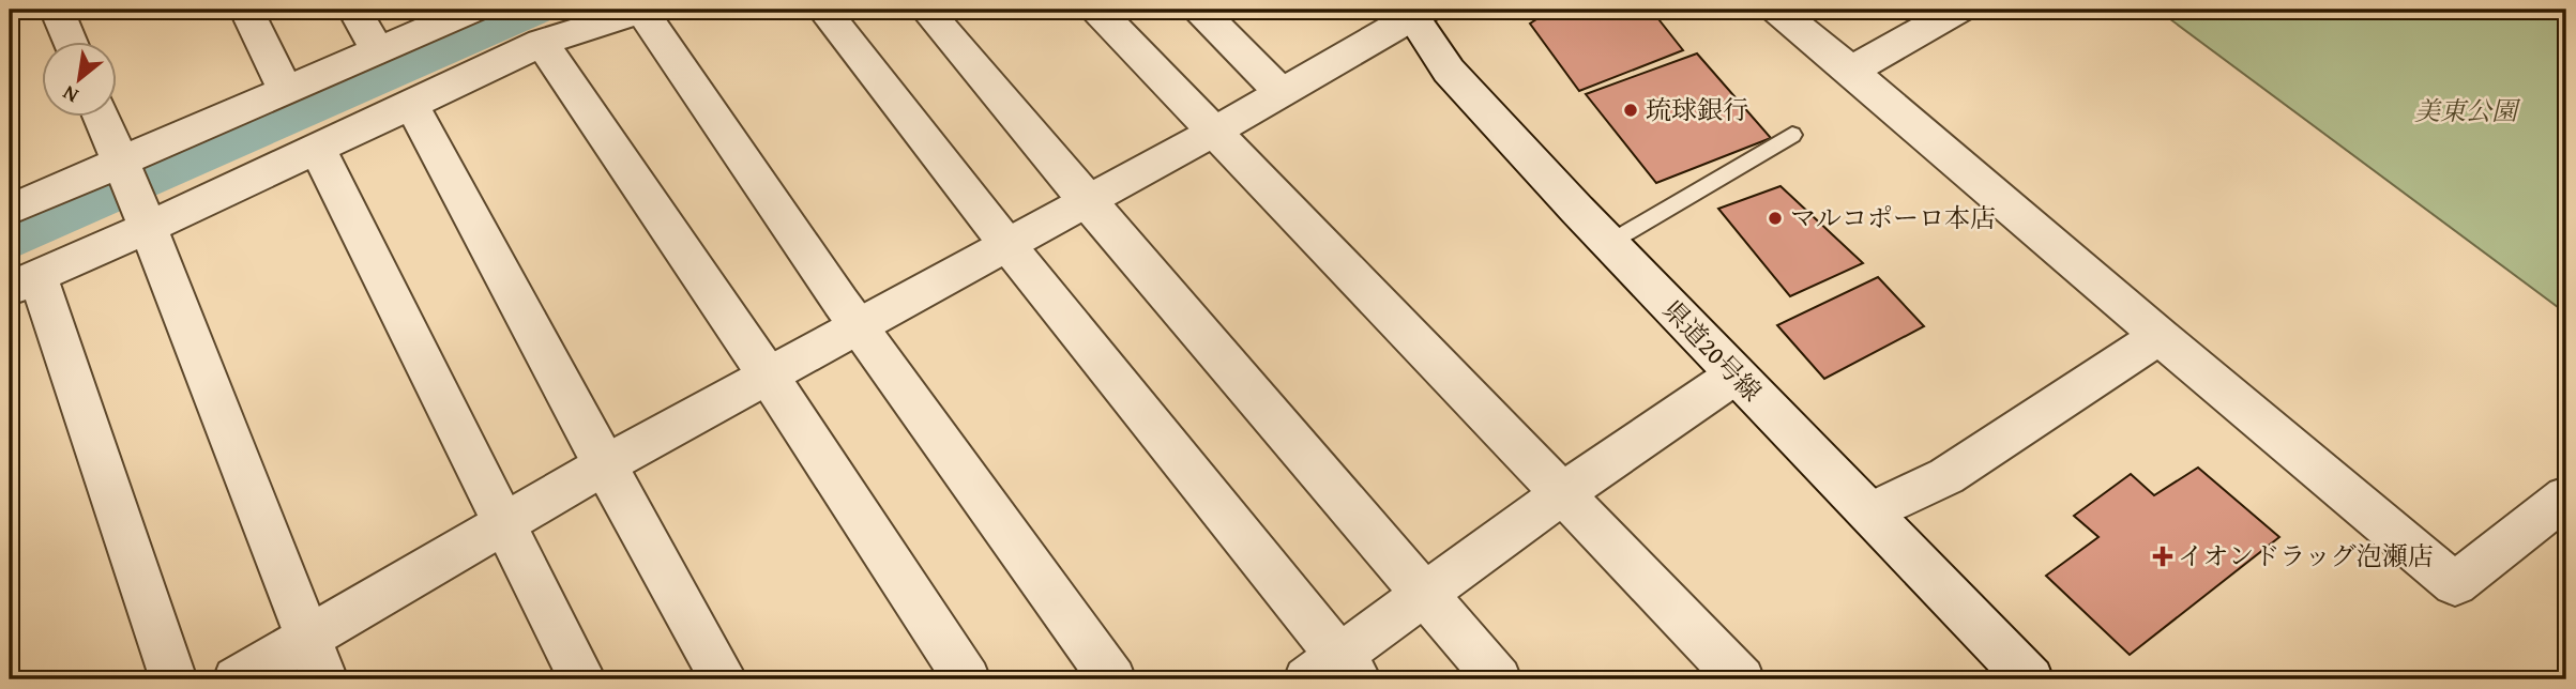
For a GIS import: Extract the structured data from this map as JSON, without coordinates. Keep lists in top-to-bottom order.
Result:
{
  "streets": {
    "street": ["県道20号線"]
  },
  "parks": ["美東公園"],
  "places": {
    "other": ["琉球銀行", "マルコポーロ本店"],
    "health": ["イオンドラッグ泡瀬店"]
  },
  "north": "bottom left"
}
